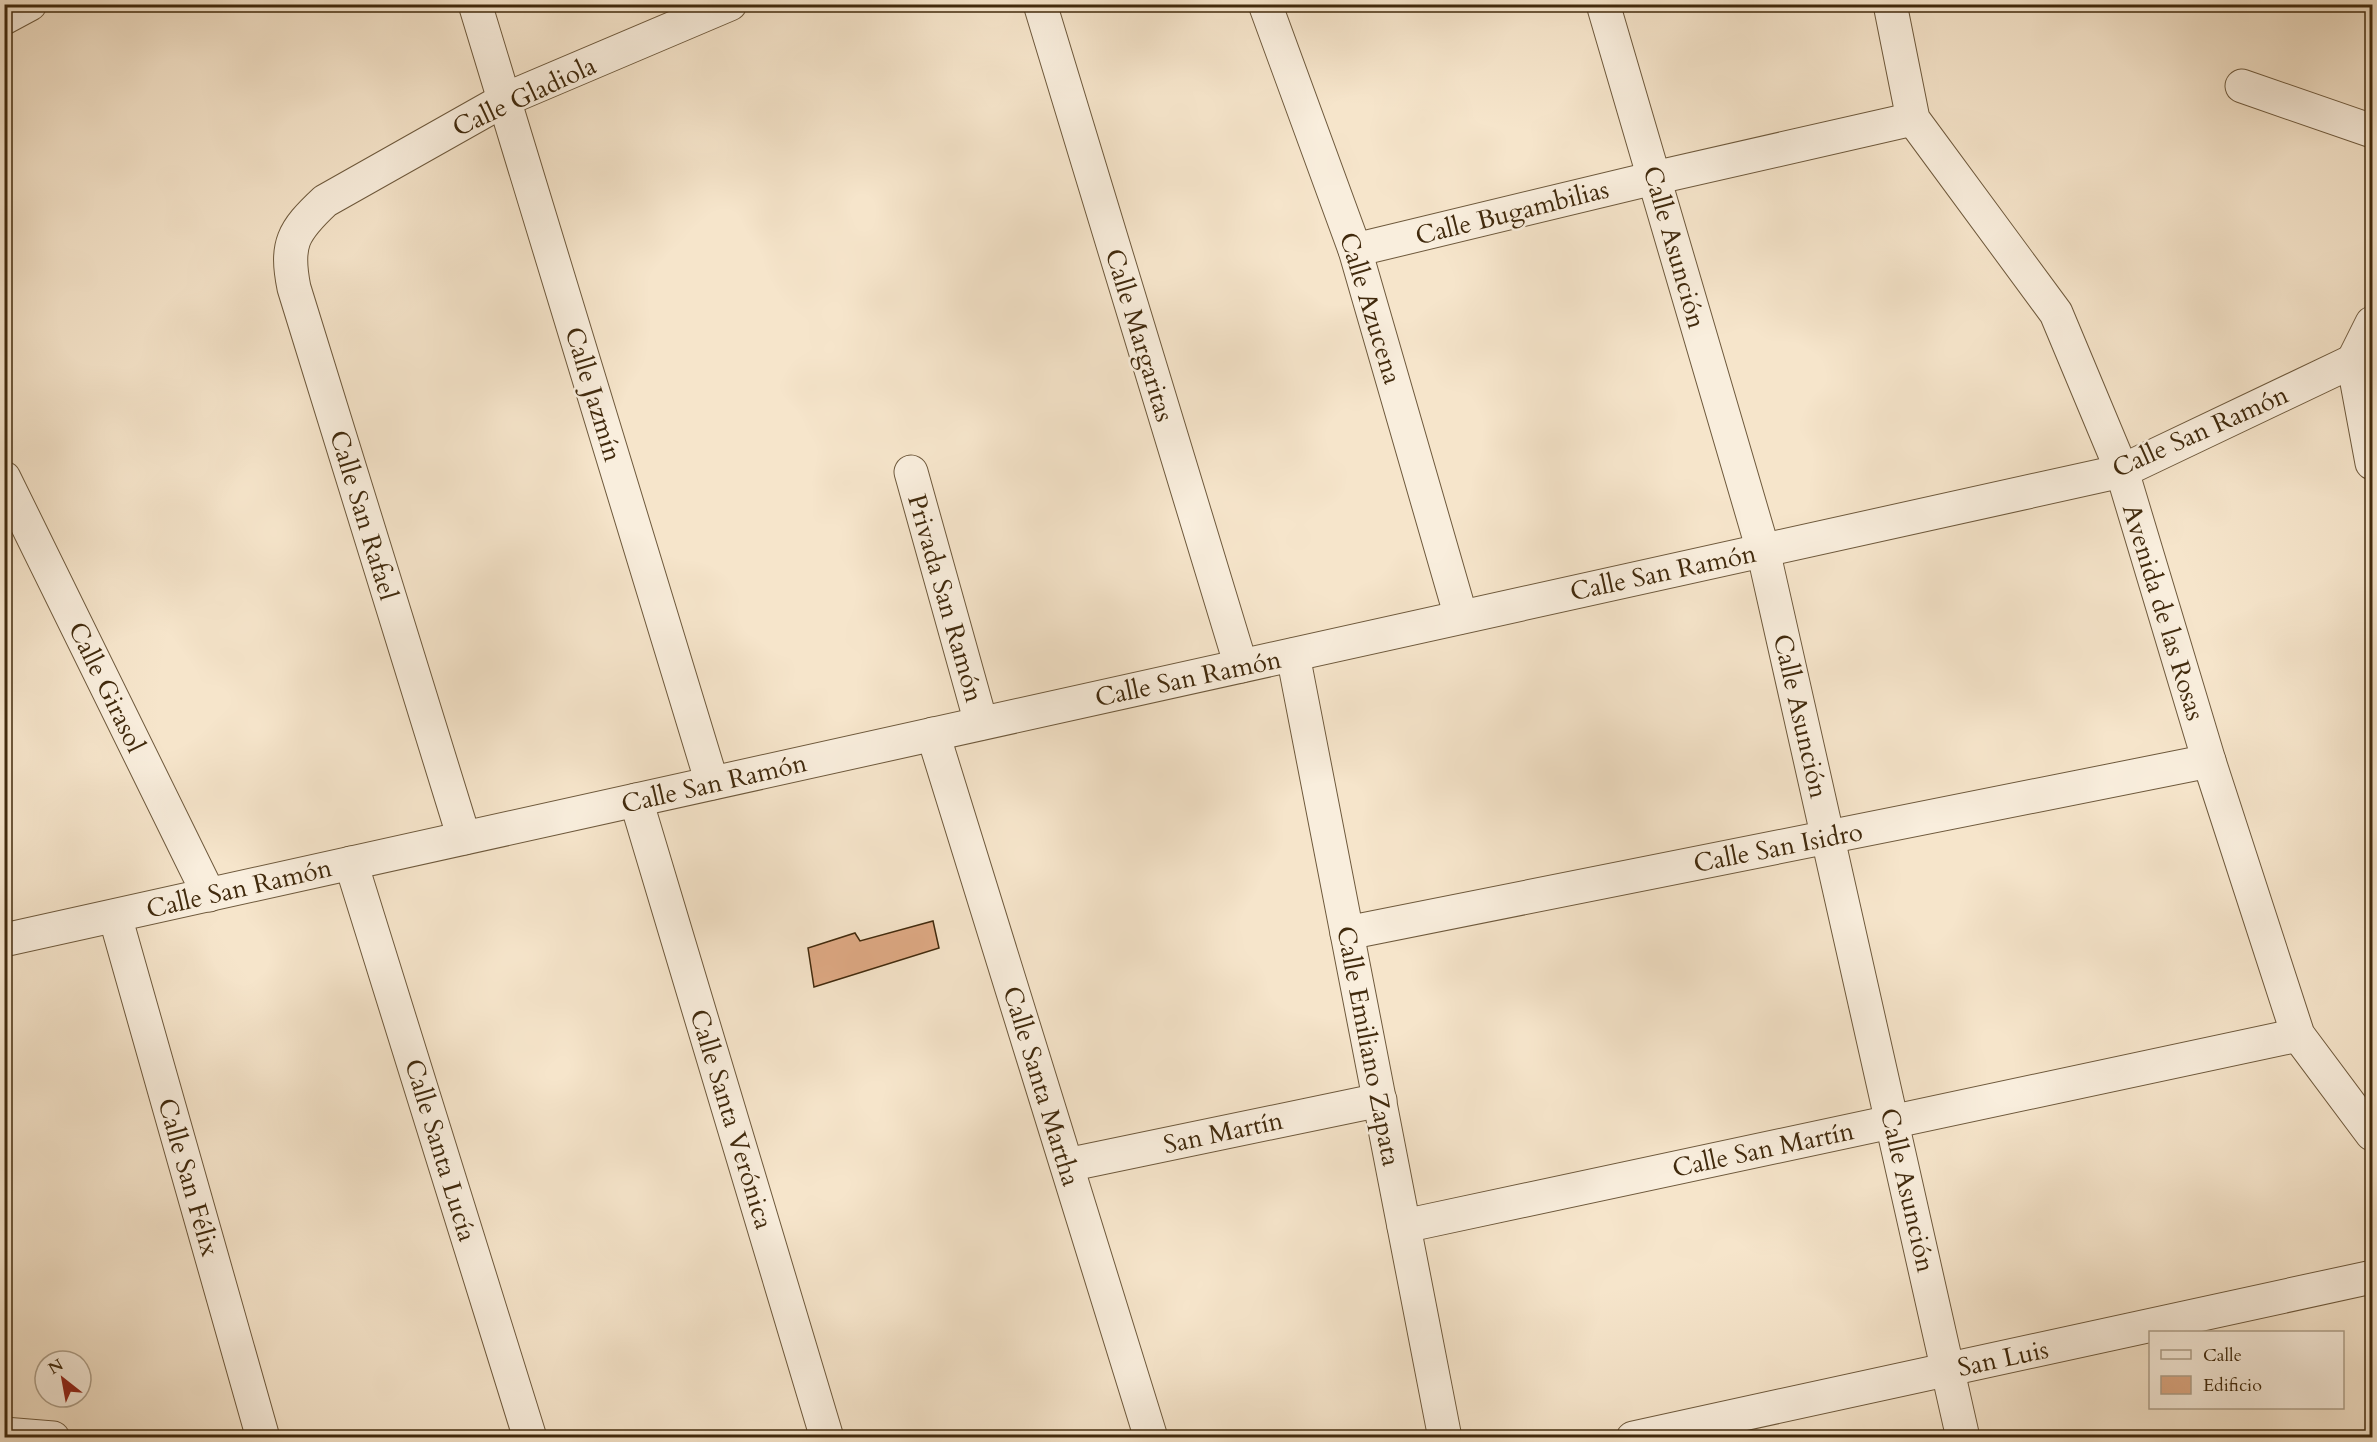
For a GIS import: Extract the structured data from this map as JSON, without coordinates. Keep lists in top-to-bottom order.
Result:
{
  "streets": {
    "street": [
      "Calle Gladiola",
      "Calle Bugambilias",
      "Calle Asunción",
      "Calle Azucena",
      "Calle Margaritas",
      "Calle Jazmín",
      "Calle San Ramón",
      "Calle San Rafael",
      "Privada San Ramón",
      "Avenida de las Rosas",
      "Calle Girasol",
      "Calle San Isidro",
      "Calle Emiliano Zapata",
      "Calle Santa Martha",
      "Calle Santa Verónica",
      "San Martín",
      "Calle San Martín",
      "Calle Santa Lucía",
      "Calle San Félix",
      "San Luis"
    ]
  },
  "crossings": [
    ["Calle Gladiola", "Calle Jazmín"],
    ["Calle Gladiola", "Calle San Rafael"],
    ["Calle Bugambilias", "Calle Asunción"],
    ["Calle Bugambilias", "Calle Azucena"],
    ["Calle Bugambilias", "Avenida de las Rosas"],
    ["Calle Asunción", "Calle San Ramón"],
    ["Calle Asunción", "Calle San Isidro"],
    ["Calle Asunción", "Calle San Martín"],
    ["Calle Asunción", "San Luis"],
    ["Calle Azucena", "Calle San Ramón"],
    ["Calle Margaritas", "Calle San Ramón"],
    ["Calle Jazmín", "Calle San Ramón"],
    ["Calle San Ramón", "Calle San Rafael"],
    ["Calle San Ramón", "Privada San Ramón"],
    ["Calle San Ramón", "Avenida de las Rosas"],
    ["Calle San Ramón", "Calle Girasol"],
    ["Calle San Ramón", "Calle Emiliano Zapata"],
    ["Calle San Ramón", "Calle Santa Martha"],
    ["Calle San Ramón", "Calle Santa Verónica"],
    ["Calle San Ramón", "Calle Santa Lucía"],
    ["Calle San Ramón", "Calle San Félix"],
    ["Avenida de las Rosas", "Calle San Isidro"],
    ["Avenida de las Rosas", "Calle San Martín"],
    ["Calle San Isidro", "Calle Emiliano Zapata"],
    ["Calle Emiliano Zapata", "San Martín"],
    ["Calle Emiliano Zapata", "Calle San Martín"],
    ["Calle Santa Martha", "San Martín"]
  ],
  "legend": ["Calle", "Edificio"],
  "north": "top left"
}
